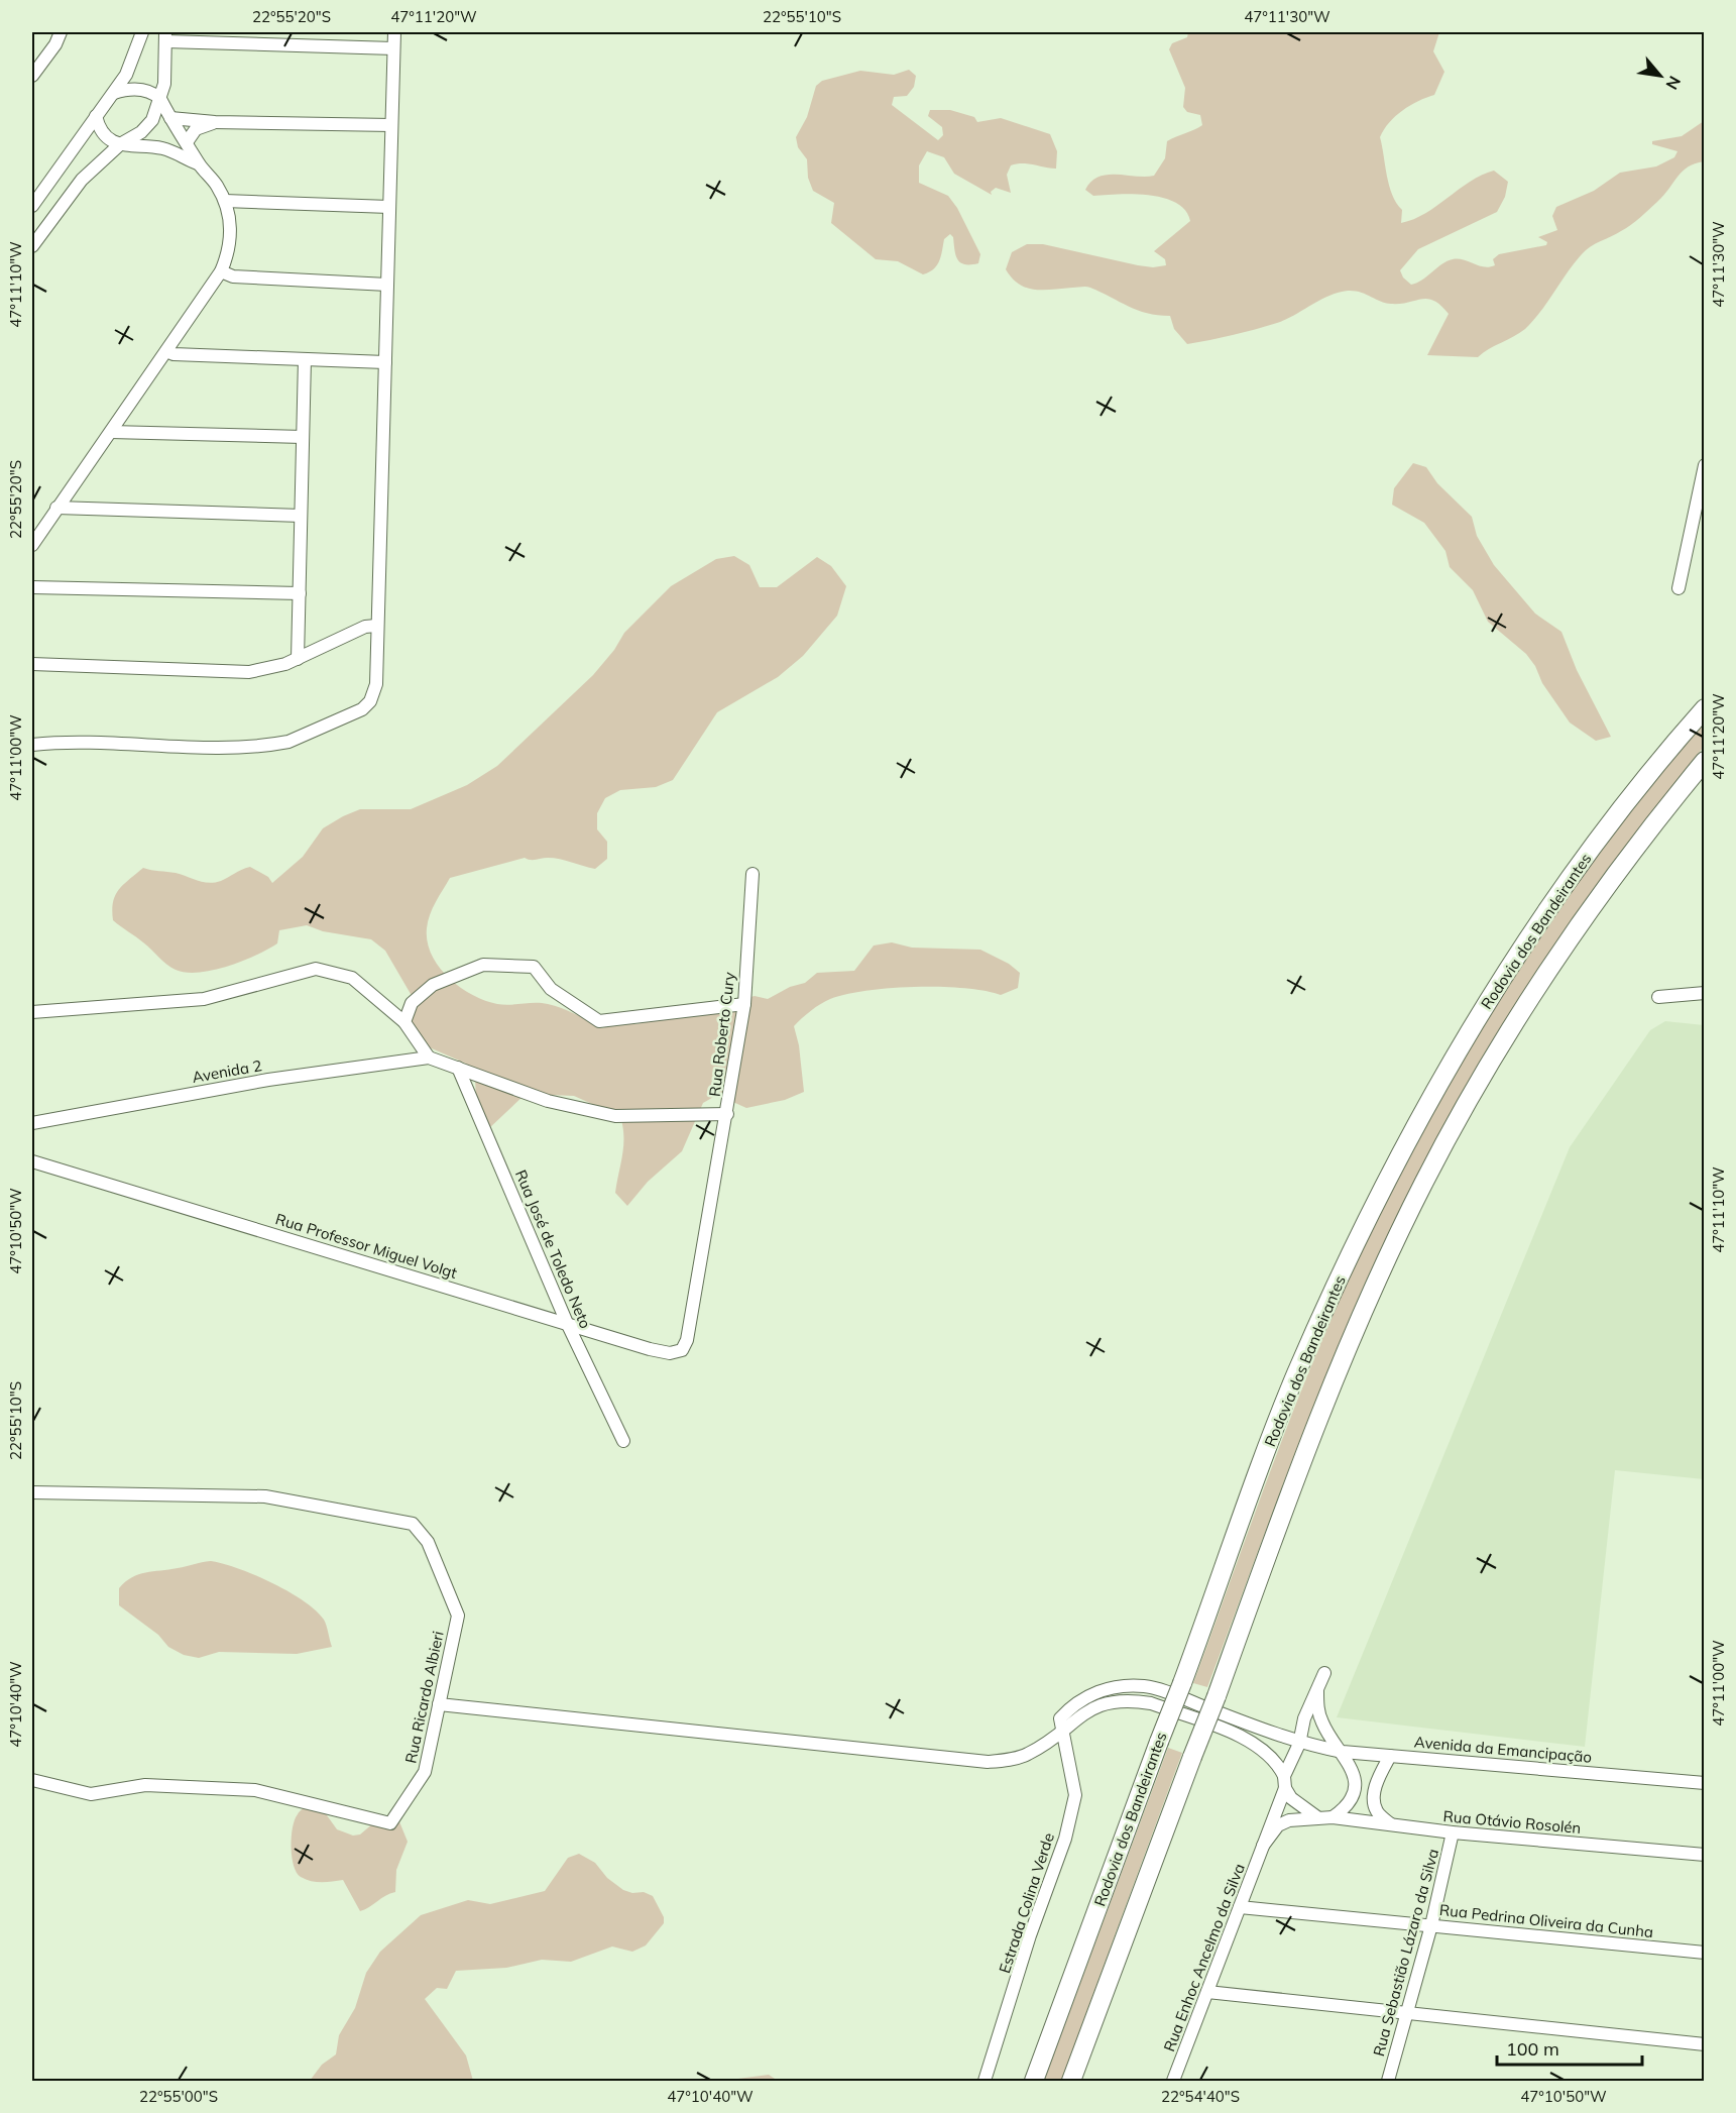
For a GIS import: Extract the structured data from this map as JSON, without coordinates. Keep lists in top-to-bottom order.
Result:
{
  "streets": {
    "highway": ["Rodovia dos Bandeirantes"],
    "street": [
      "Rua Roberto Cury",
      "Avenida 2",
      "Rua Professor Miguel Volgt",
      "Rua José de Toledo Neto",
      "Rua Ricardo Albieri",
      "Avenida da Emancipação",
      "Rua Otávio Rosolén",
      "Estrada Colina Verde",
      "Rua Pedrina Oliveira da Cunha",
      "Rua Sebastião Lázaro da Silva",
      "Rua Enhoc Ancelmo da Silva"
    ]
  },
  "crossings": [
    ["Rua Roberto Cury", "Rua Professor Miguel Volgt"],
    ["Rua Professor Miguel Volgt", "Rua José de Toledo Neto"],
    ["Avenida da Emancipação", "Rua Otávio Rosolén"],
    ["Avenida da Emancipação", "Rua Enhoc Ancelmo da Silva"],
    ["Rua Otávio Rosolén", "Rua Sebastião Lázaro da Silva"],
    ["Rua Otávio Rosolén", "Rua Enhoc Ancelmo da Silva"],
    ["Rua Pedrina Oliveira da Cunha", "Rua Sebastião Lázaro da Silva"],
    ["Rua Pedrina Oliveira da Cunha", "Rua Enhoc Ancelmo da Silva"]
  ],
  "scale_bar": "100 m",
  "north": "bottom right",
  "coordinates": [
    "22°55'20\"S",
    "47°11'20\"W",
    "22°55'10\"S",
    "47°11'30\"W",
    "47°11'10\"W",
    "47°11'00\"W",
    "47°10'50\"W",
    "47°10'40\"W",
    "22°55'00\"S",
    "22°54'40\"S"
  ]
}
